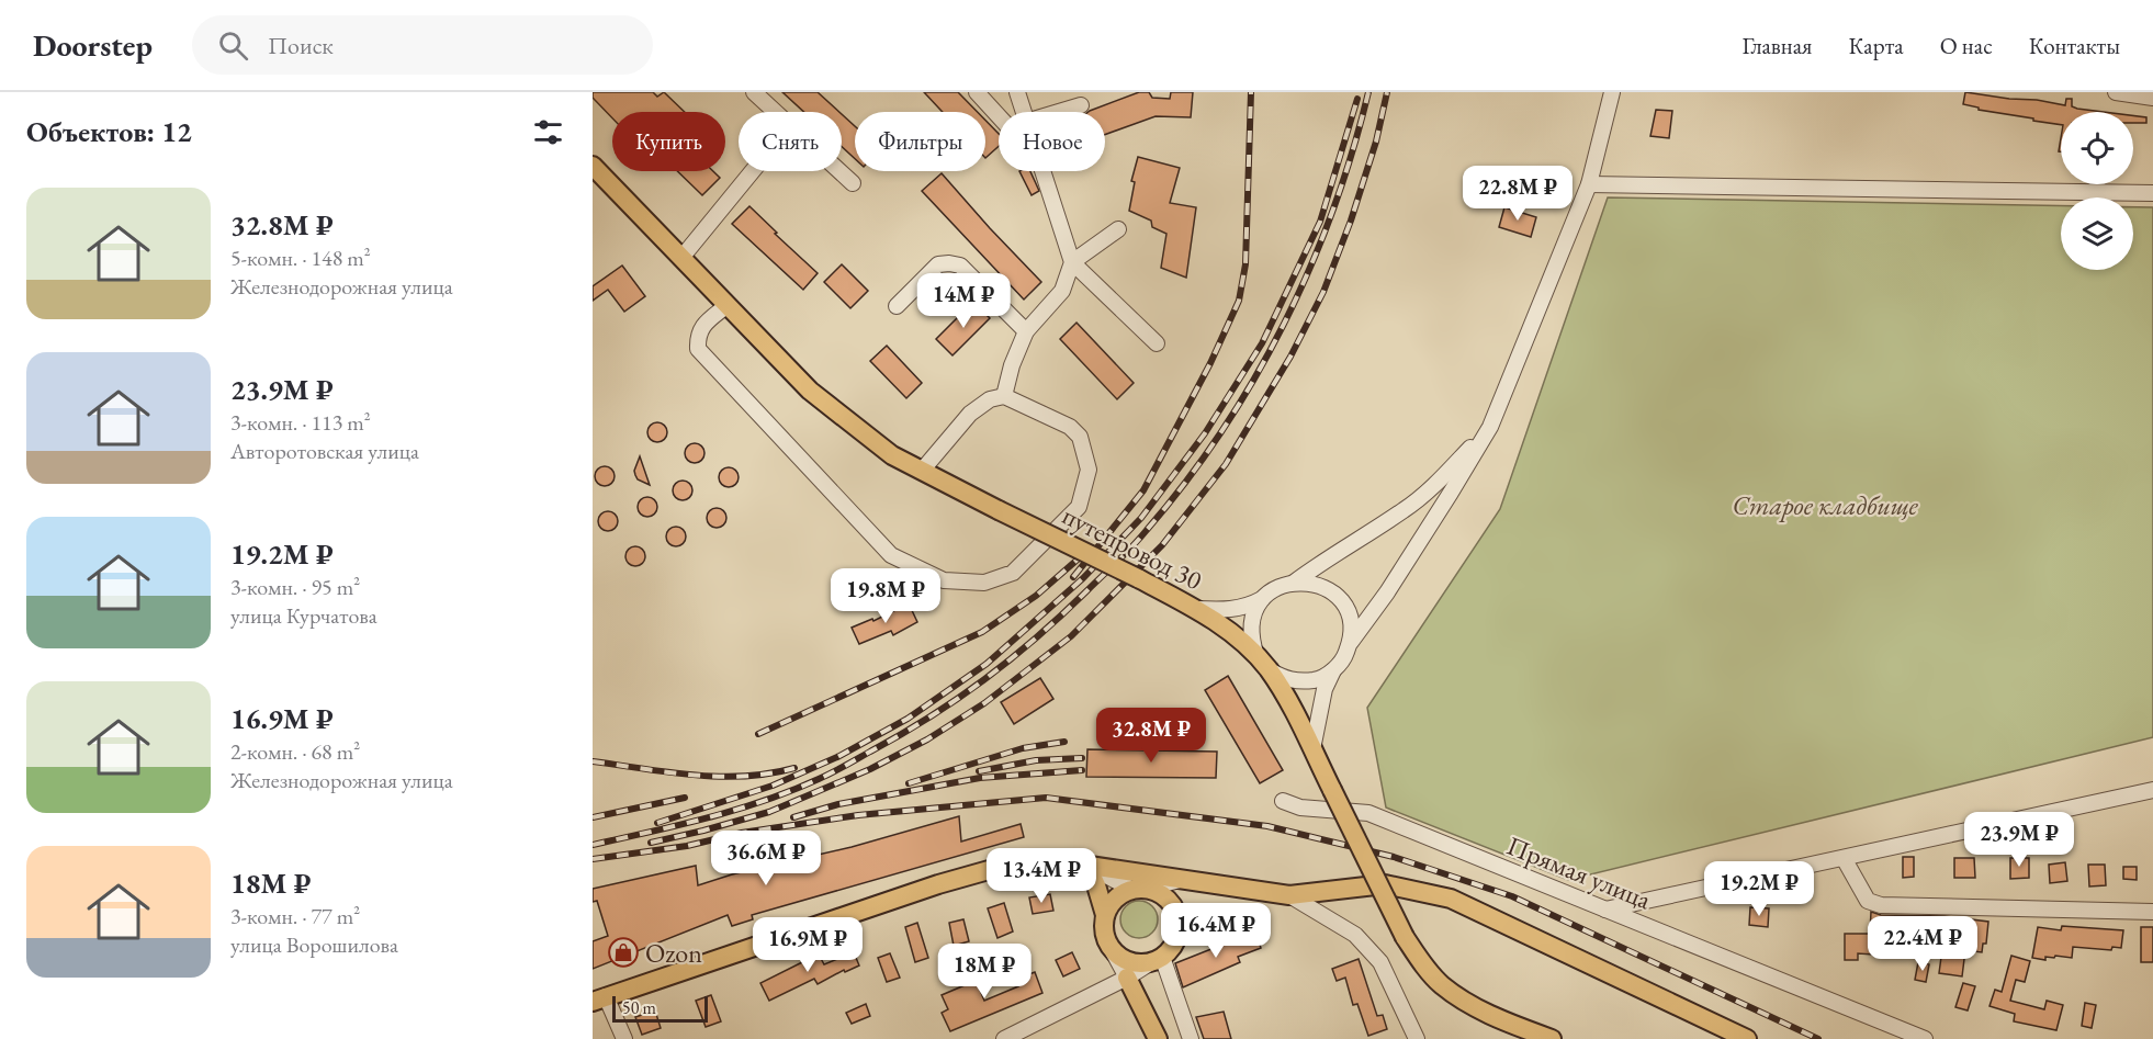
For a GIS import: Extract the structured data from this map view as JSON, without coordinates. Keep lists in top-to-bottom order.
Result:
{
  "streets": {
    "main road": ["путепровод 30"],
    "street": ["Прямая улица"]
  },
  "parks": ["Старое кладбище"],
  "places": {
    "shop": ["Ozon"]
  },
  "scale_bar": "50 m",
  "page": {
    "header": "Doorstep",
    "search": "Поиск",
    "nav": [
      "Главная",
      "Карта",
      "О нас",
      "Контакты"
    ],
    "heading": "Объектов: 12",
    "chip": [
      "Купить",
      "Снять",
      "Фильтры",
      "Новое"
    ],
    "price": [
      "22.8M ₽",
      "14M ₽",
      "19.8M ₽",
      "32.8M ₽",
      "23.9M ₽",
      "36.6M ₽",
      "13.4M ₽",
      "19.2M ₽",
      "16.4M ₽",
      "22.4M ₽",
      "16.9M ₽",
      "18M ₽"
    ],
    "list": [
      {
        "name": "32.8M ₽",
        "note": "5-комн. · 148 m² · Железнодорожная улица"
      },
      {
        "name": "23.9M ₽",
        "note": "3-комн. · 113 m² · Авторотовская улица"
      },
      {
        "name": "19.2M ₽",
        "note": "3-комн. · 95 m² · улица Курчатова"
      },
      {
        "name": "16.9M ₽",
        "note": "2-комн. · 68 m² · Железнодорожная улица"
      },
      {
        "name": "18M ₽",
        "note": "3-комн. · 77 m² · улица Ворошилова"
      }
    ],
    "scale": "50 m"
  }
}
